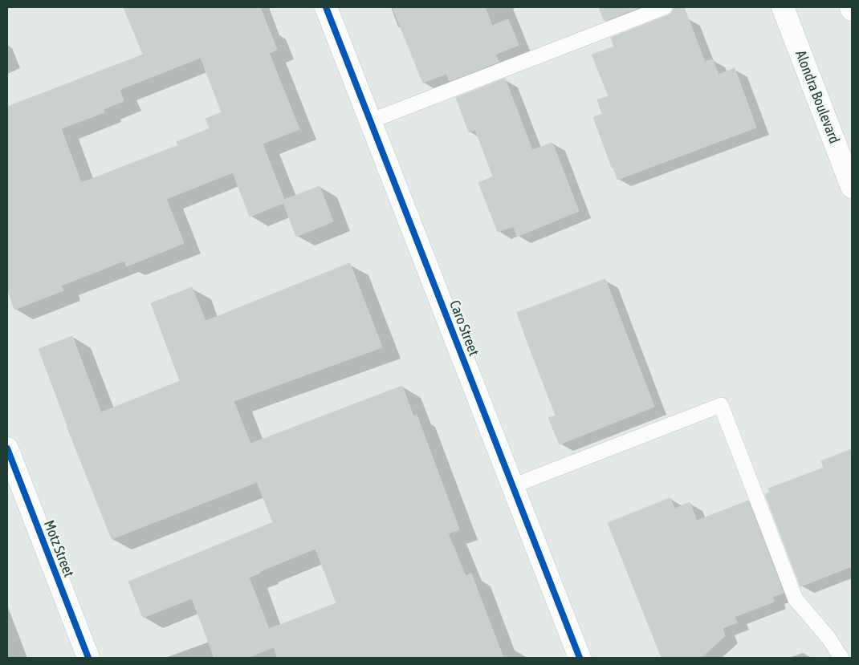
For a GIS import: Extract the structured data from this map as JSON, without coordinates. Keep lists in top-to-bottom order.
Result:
{
  "streets": {
    "street": ["Alondra Boulevard", "Caro Street", "Motz Street"]
  }
}
